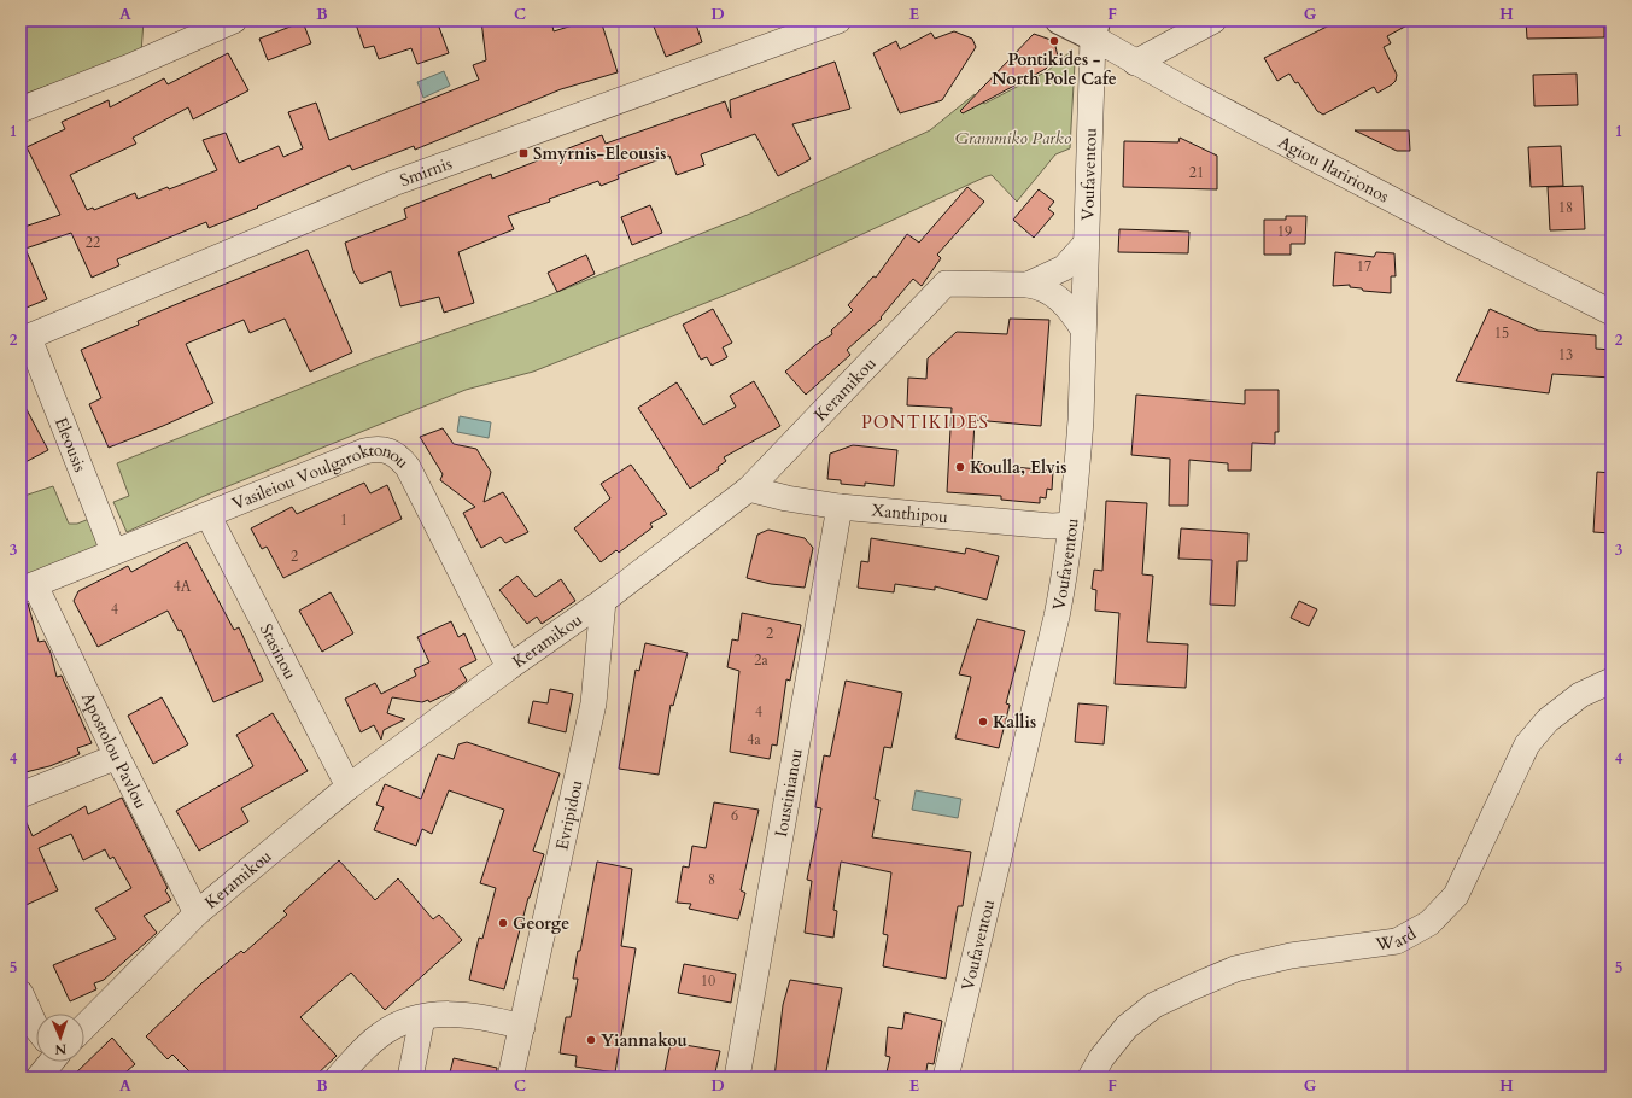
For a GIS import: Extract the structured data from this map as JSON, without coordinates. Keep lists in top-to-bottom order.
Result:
{
  "streets": {
    "street": [
      "Agiou Ilaririonos",
      "Smirnis",
      "Voufaventou",
      "Keramikou",
      "Eleousis",
      "Vasileiou Voulgaroktonou",
      "Xanthipou",
      "Stasinou",
      "Apostolou Pavlou",
      "Ioustinianou",
      "Evripidou",
      "Ward"
    ]
  },
  "crossings": [
    ["Agiou Ilaririonos", "Voufaventou"],
    ["Smirnis", "Eleousis"],
    ["Voufaventou", "Keramikou"],
    ["Voufaventou", "Xanthipou"],
    ["Keramikou", "Vasileiou Voulgaroktonou"],
    ["Keramikou", "Xanthipou"],
    ["Keramikou", "Stasinou"],
    ["Keramikou", "Apostolou Pavlou"],
    ["Keramikou", "Evripidou"],
    ["Eleousis", "Vasileiou Voulgaroktonou"],
    ["Vasileiou Voulgaroktonou", "Stasinou"],
    ["Vasileiou Voulgaroktonou", "Apostolou Pavlou"],
    ["Xanthipou", "Ioustinianou"]
  ],
  "districts": ["PONTIKIDES"],
  "parks": ["Grammiko Parko"],
  "places": {
    "other": [
      "Pontikides - North Pole Cafe",
      "Koulla, Elvis",
      "Kallis",
      "George",
      "Yiannakou"
    ],
    "transit": ["Smyrnis-Eleousis"]
  },
  "house_numbers": [
    "21",
    "18",
    "19",
    "22",
    "17",
    "15",
    "13",
    "1",
    "2",
    "4A",
    "4",
    "2",
    "2a",
    "4",
    "4a",
    "6",
    "8",
    "10"
  ],
  "north": "bottom",
  "grid": {
    "columns": [
      "A",
      "B",
      "C",
      "D",
      "E",
      "F",
      "G",
      "H"
    ],
    "rows": [
      "1",
      "2",
      "3",
      "4",
      "5"
    ]
  }
}
